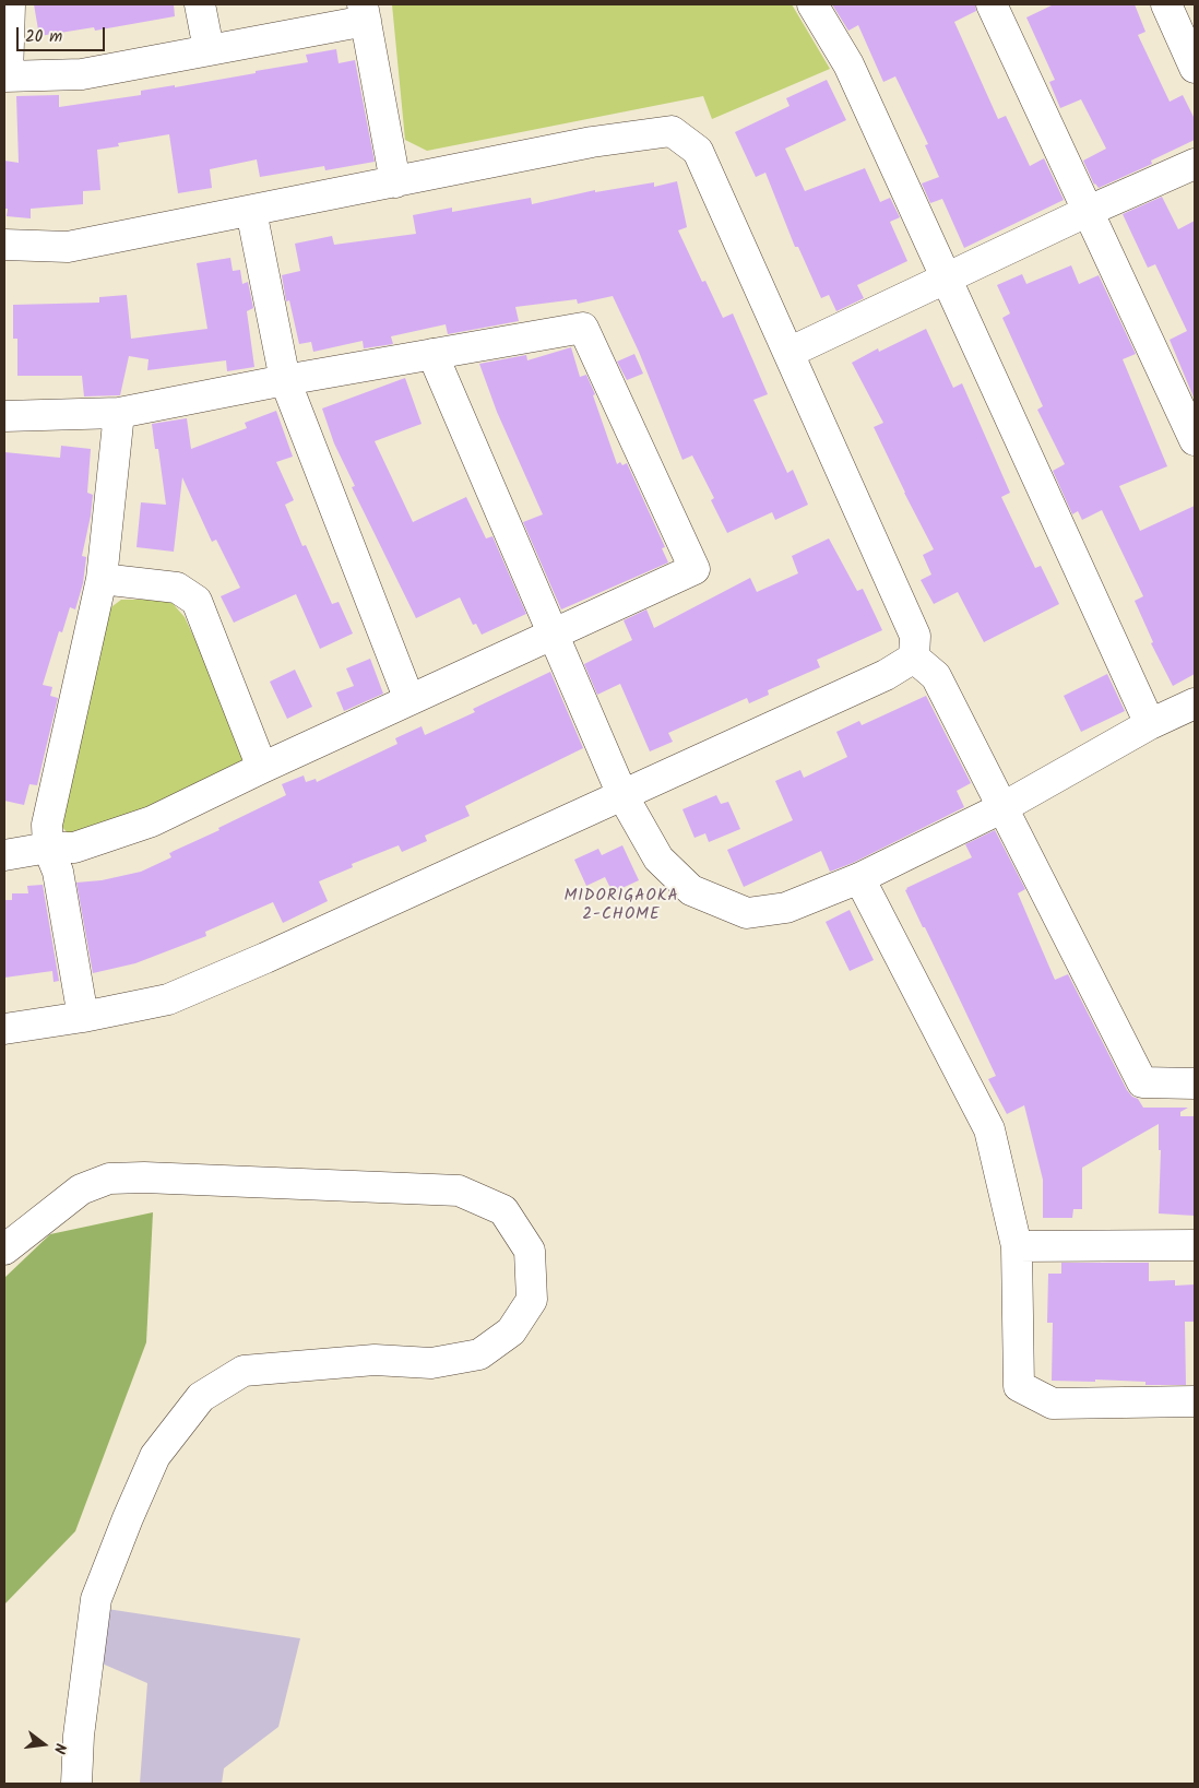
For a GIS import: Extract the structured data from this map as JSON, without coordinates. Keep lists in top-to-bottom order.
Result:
{
  "districts": ["MIDORIGAOKA 2-CHOME"],
  "scale_bar": "20 m",
  "north": "right"
}
